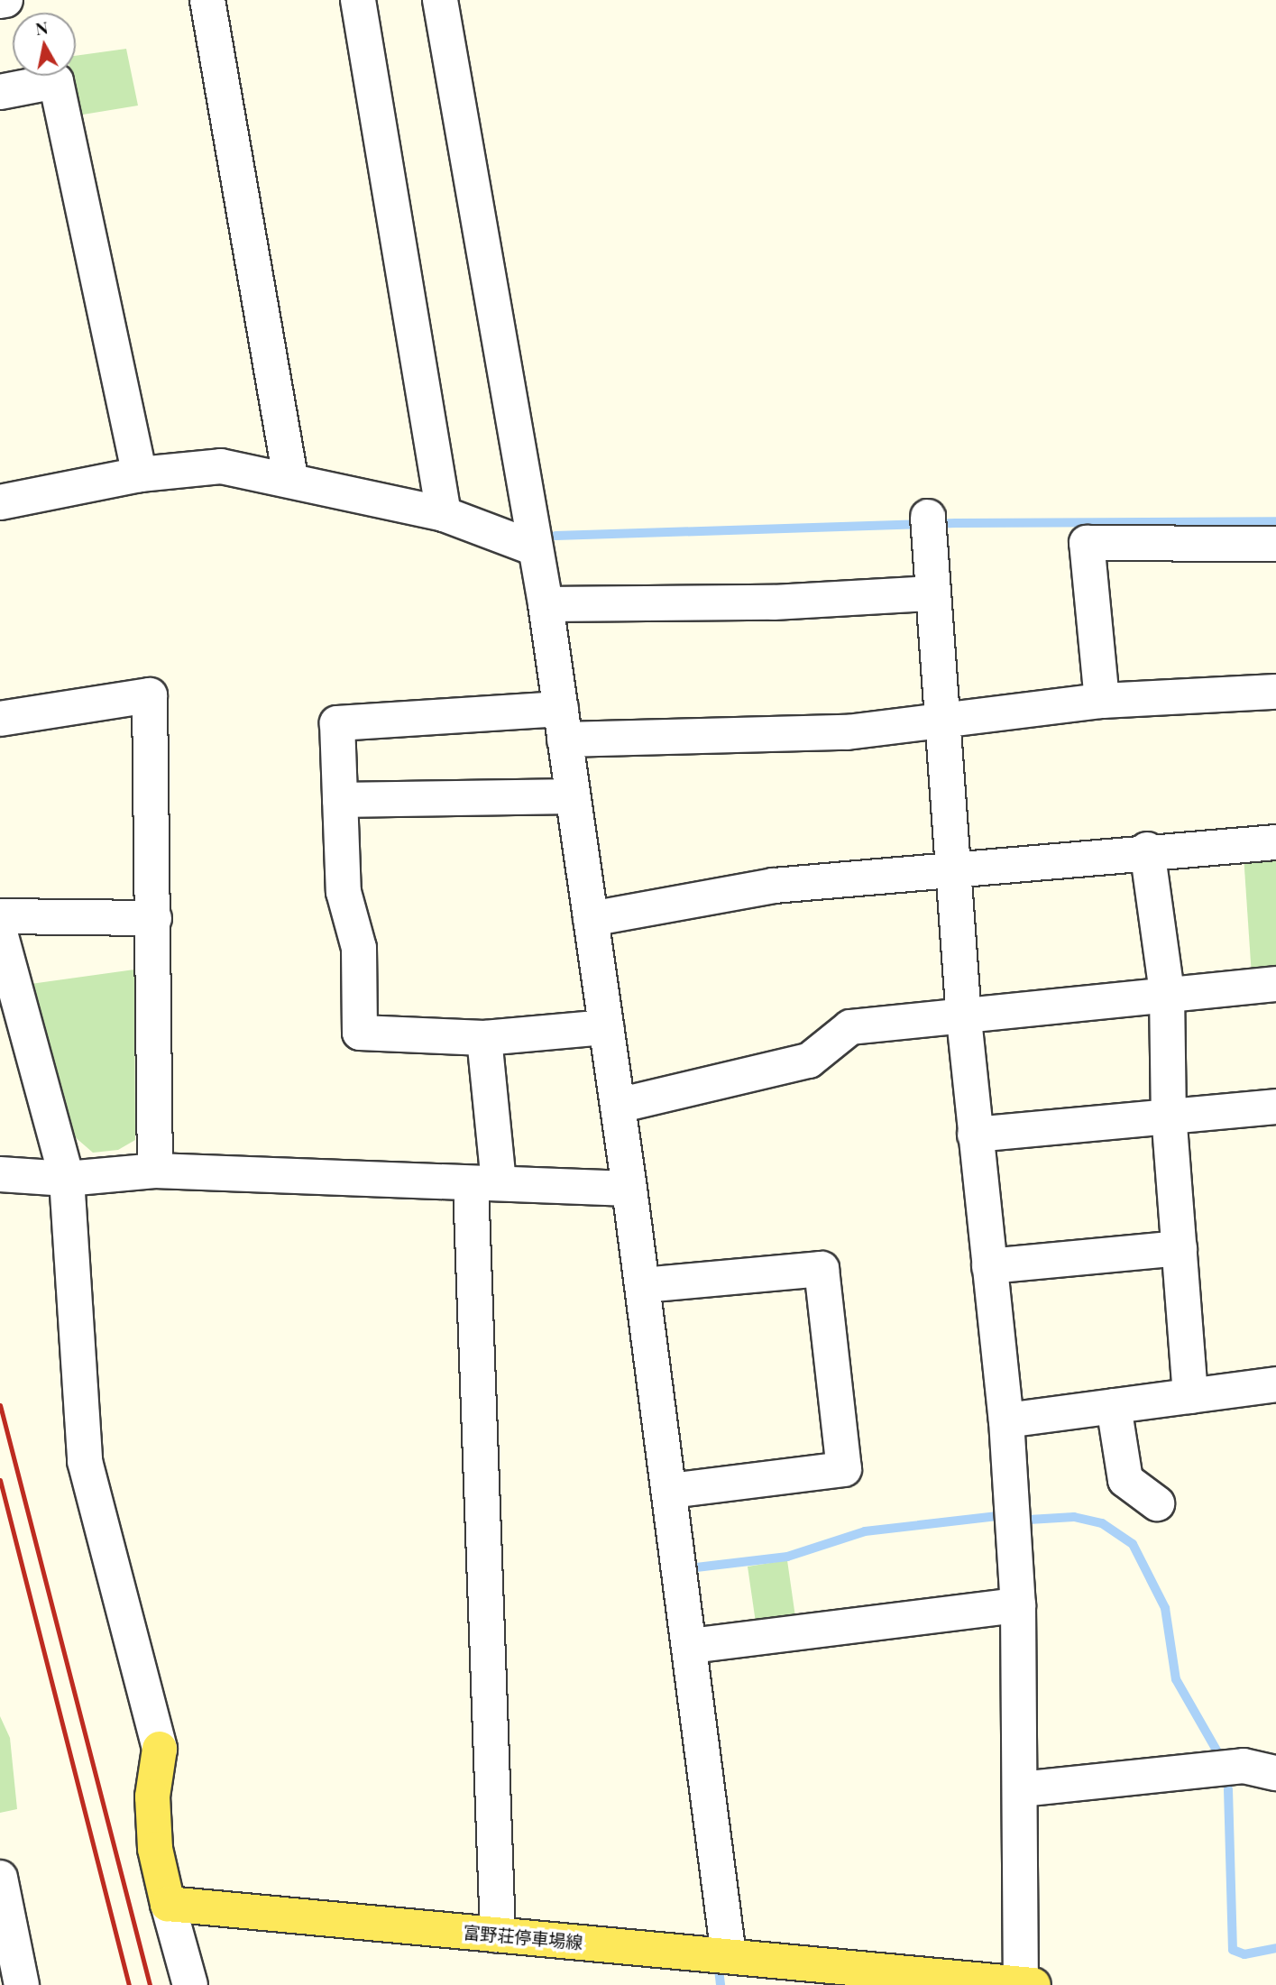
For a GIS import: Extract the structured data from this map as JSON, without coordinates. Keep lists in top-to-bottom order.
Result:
{
  "streets": {
    "main road": ["富野荘停車場線"]
  },
  "north": "top"
}
